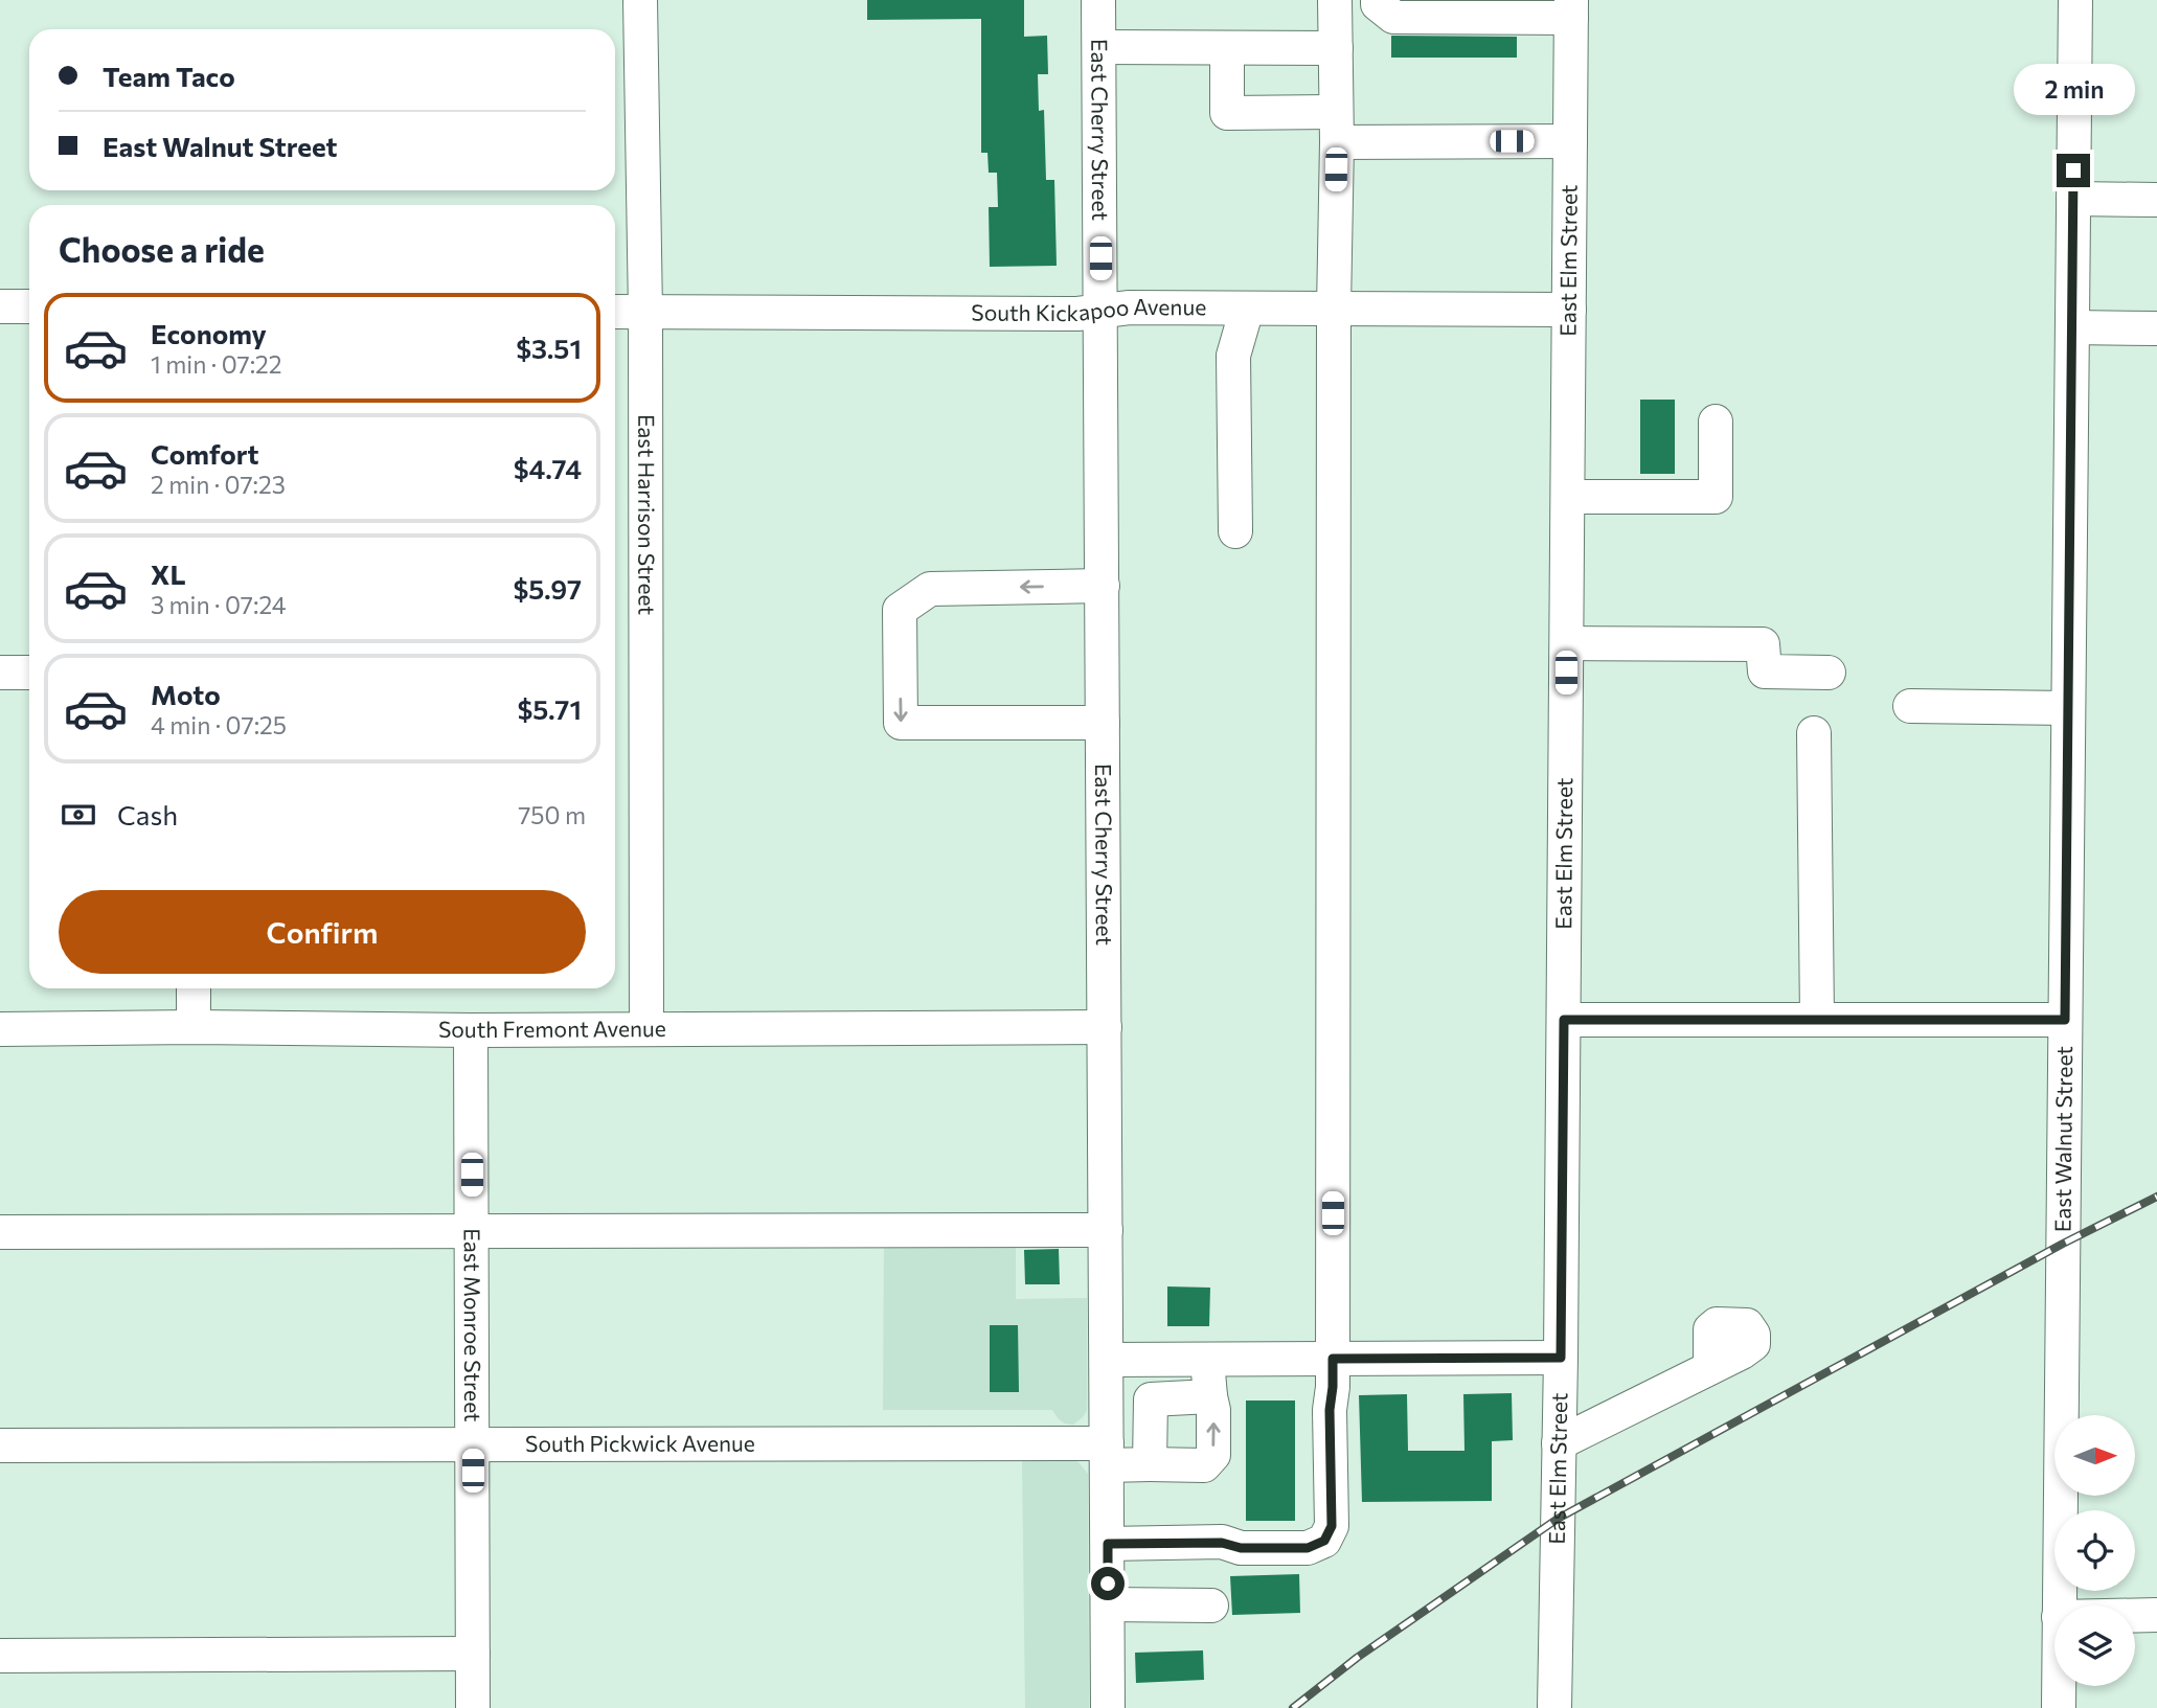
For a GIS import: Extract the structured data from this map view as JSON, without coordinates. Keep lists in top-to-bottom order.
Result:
{
  "streets": {
    "street": [
      "East Cherry Street",
      "East Elm Street",
      "South Kickapoo Avenue",
      "East Harrison Street",
      "South Fremont Avenue",
      "East Walnut Street",
      "East Monroe Street",
      "South Pickwick Avenue"
    ]
  },
  "crossings": [
    ["East Cherry Street", "South Kickapoo Avenue"],
    ["East Cherry Street", "South Fremont Avenue"],
    ["East Cherry Street", "South Pickwick Avenue"],
    ["East Elm Street", "South Kickapoo Avenue"],
    ["South Kickapoo Avenue", "East Harrison Street"],
    ["East Harrison Street", "South Fremont Avenue"],
    ["South Fremont Avenue", "East Monroe Street"],
    ["East Monroe Street", "South Pickwick Avenue"]
  ],
  "north": "right",
  "page": {
    "banner": ["Team Taco", "East Walnut Street"],
    "bubble": "2 min",
    "heading": "Choose a ride",
    "list": [
      {
        "name": "Economy",
        "note": "1 min · 07:22",
        "value": "$3.51"
      },
      {
        "name": "Comfort",
        "note": "2 min · 07:23",
        "value": "$4.74"
      },
      {
        "name": "XL",
        "note": "3 min · 07:24",
        "value": "$5.97"
      },
      {
        "name": "Moto",
        "note": "4 min · 07:25",
        "value": "$5.71"
      }
    ],
    "pay": ["Cash", "750 m"],
    "buttons": "Confirm"
  }
}
